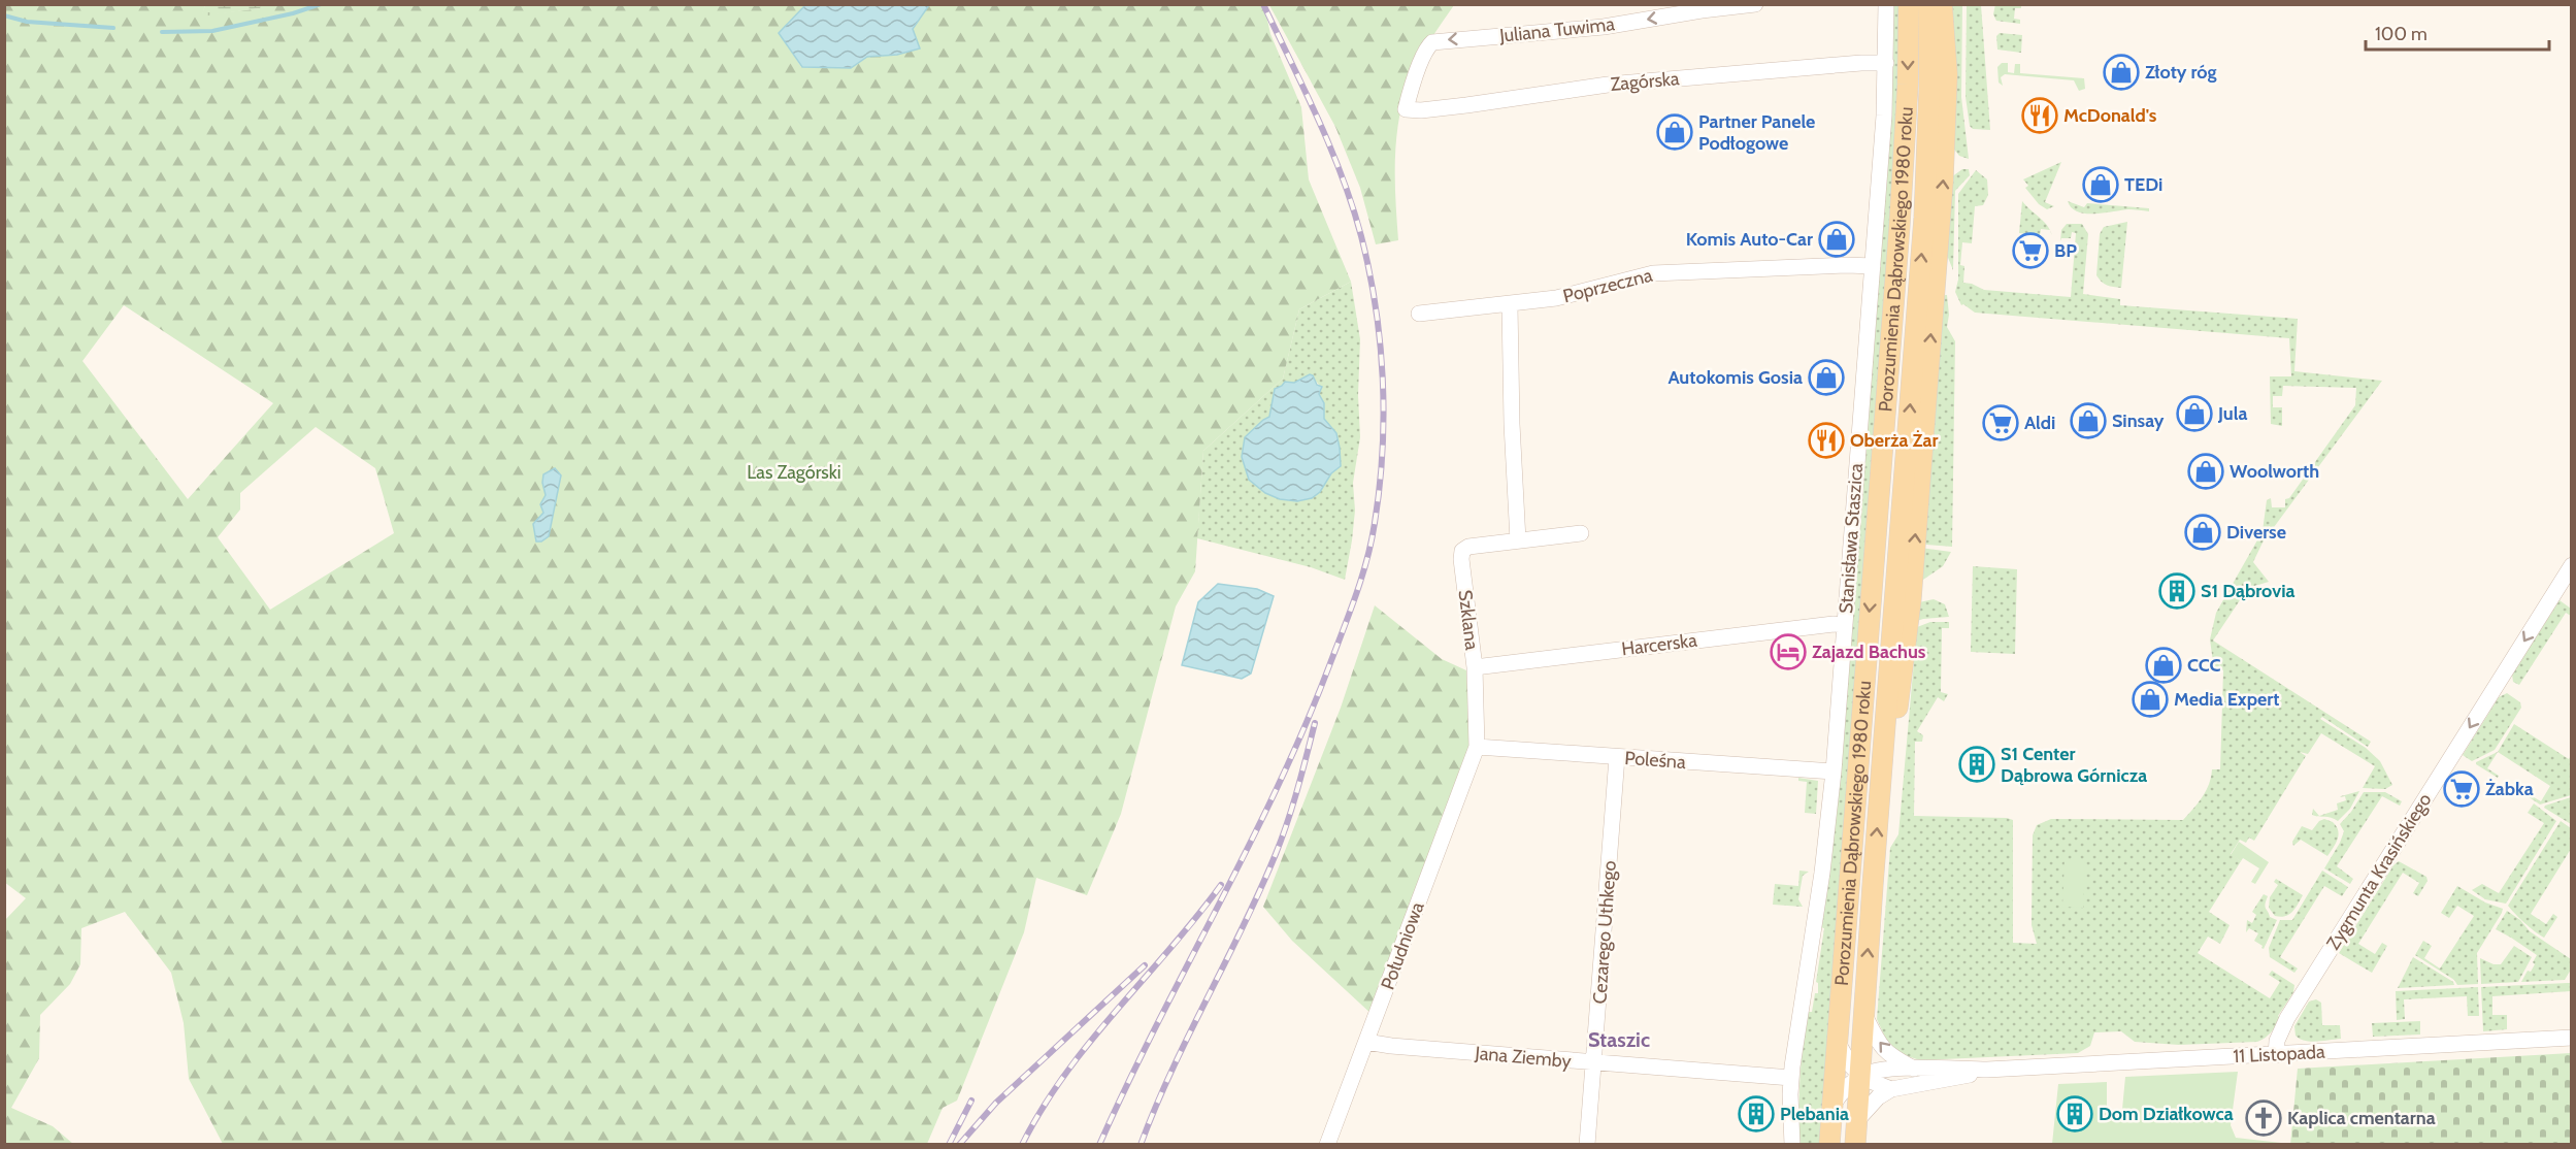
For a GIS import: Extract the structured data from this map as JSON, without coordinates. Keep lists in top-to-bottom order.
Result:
{
  "streets": {
    "main road": ["Porozumienia Dąbrowskiego 1980 roku"],
    "street": [
      "Juliana Tuwima",
      "Zagórska",
      "Poprzeczna",
      "Stanisława Staszica",
      "Szklana",
      "Harcerska",
      "Poleśna",
      "Zygmunta Krasińskiego",
      "Cezarego Uthkego",
      "Południowa",
      "11 Listopada",
      "Jana Ziemby"
    ]
  },
  "crossings": [
    ["Juliana Tuwima", "Zagórska"],
    ["Zagórska", "Stanisława Staszica"],
    ["Porozumienia Dąbrowskiego 1980 roku", "11 Listopada"],
    ["Poprzeczna", "Stanisława Staszica"],
    ["Stanisława Staszica", "Harcerska"],
    ["Stanisława Staszica", "Poleśna"],
    ["Stanisława Staszica", "Jana Ziemby"],
    ["Szklana", "Harcerska"],
    ["Szklana", "Poleśna"],
    ["Szklana", "Południowa"],
    ["Poleśna", "Cezarego Uthkego"],
    ["Poleśna", "Południowa"],
    ["Zygmunta Krasińskiego", "11 Listopada"],
    ["Cezarego Uthkego", "Jana Ziemby"],
    ["Południowa", "Jana Ziemby"]
  ],
  "one_way": ["Juliana Tuwima", "Zygmunta Krasińskiego"],
  "districts": ["Staszic"],
  "parks": ["Las Zagórski"],
  "places": {
    "shop": [
      "Złoty róg",
      "Partner Panele Podłogowe",
      "TEDi",
      "Komis Auto-Car",
      "Autokomis Gosia",
      "Jula",
      "Sinsay",
      "Woolworth",
      "Diverse",
      "CCC",
      "Media Expert"
    ],
    "restaurant": ["McDonald's", "Oberża Żar"],
    "supermarket": ["BP", "Aldi", "Żabka"],
    "building": [
      "S1 Dąbrovia",
      "S1 Center Dąbrowa Górnicza",
      "Plebania",
      "Dom Działkowca"
    ],
    "hotel": ["Zajazd Bachus"],
    "church": ["Kaplica cmentarna"]
  },
  "scale_bar": "100 m"
}
